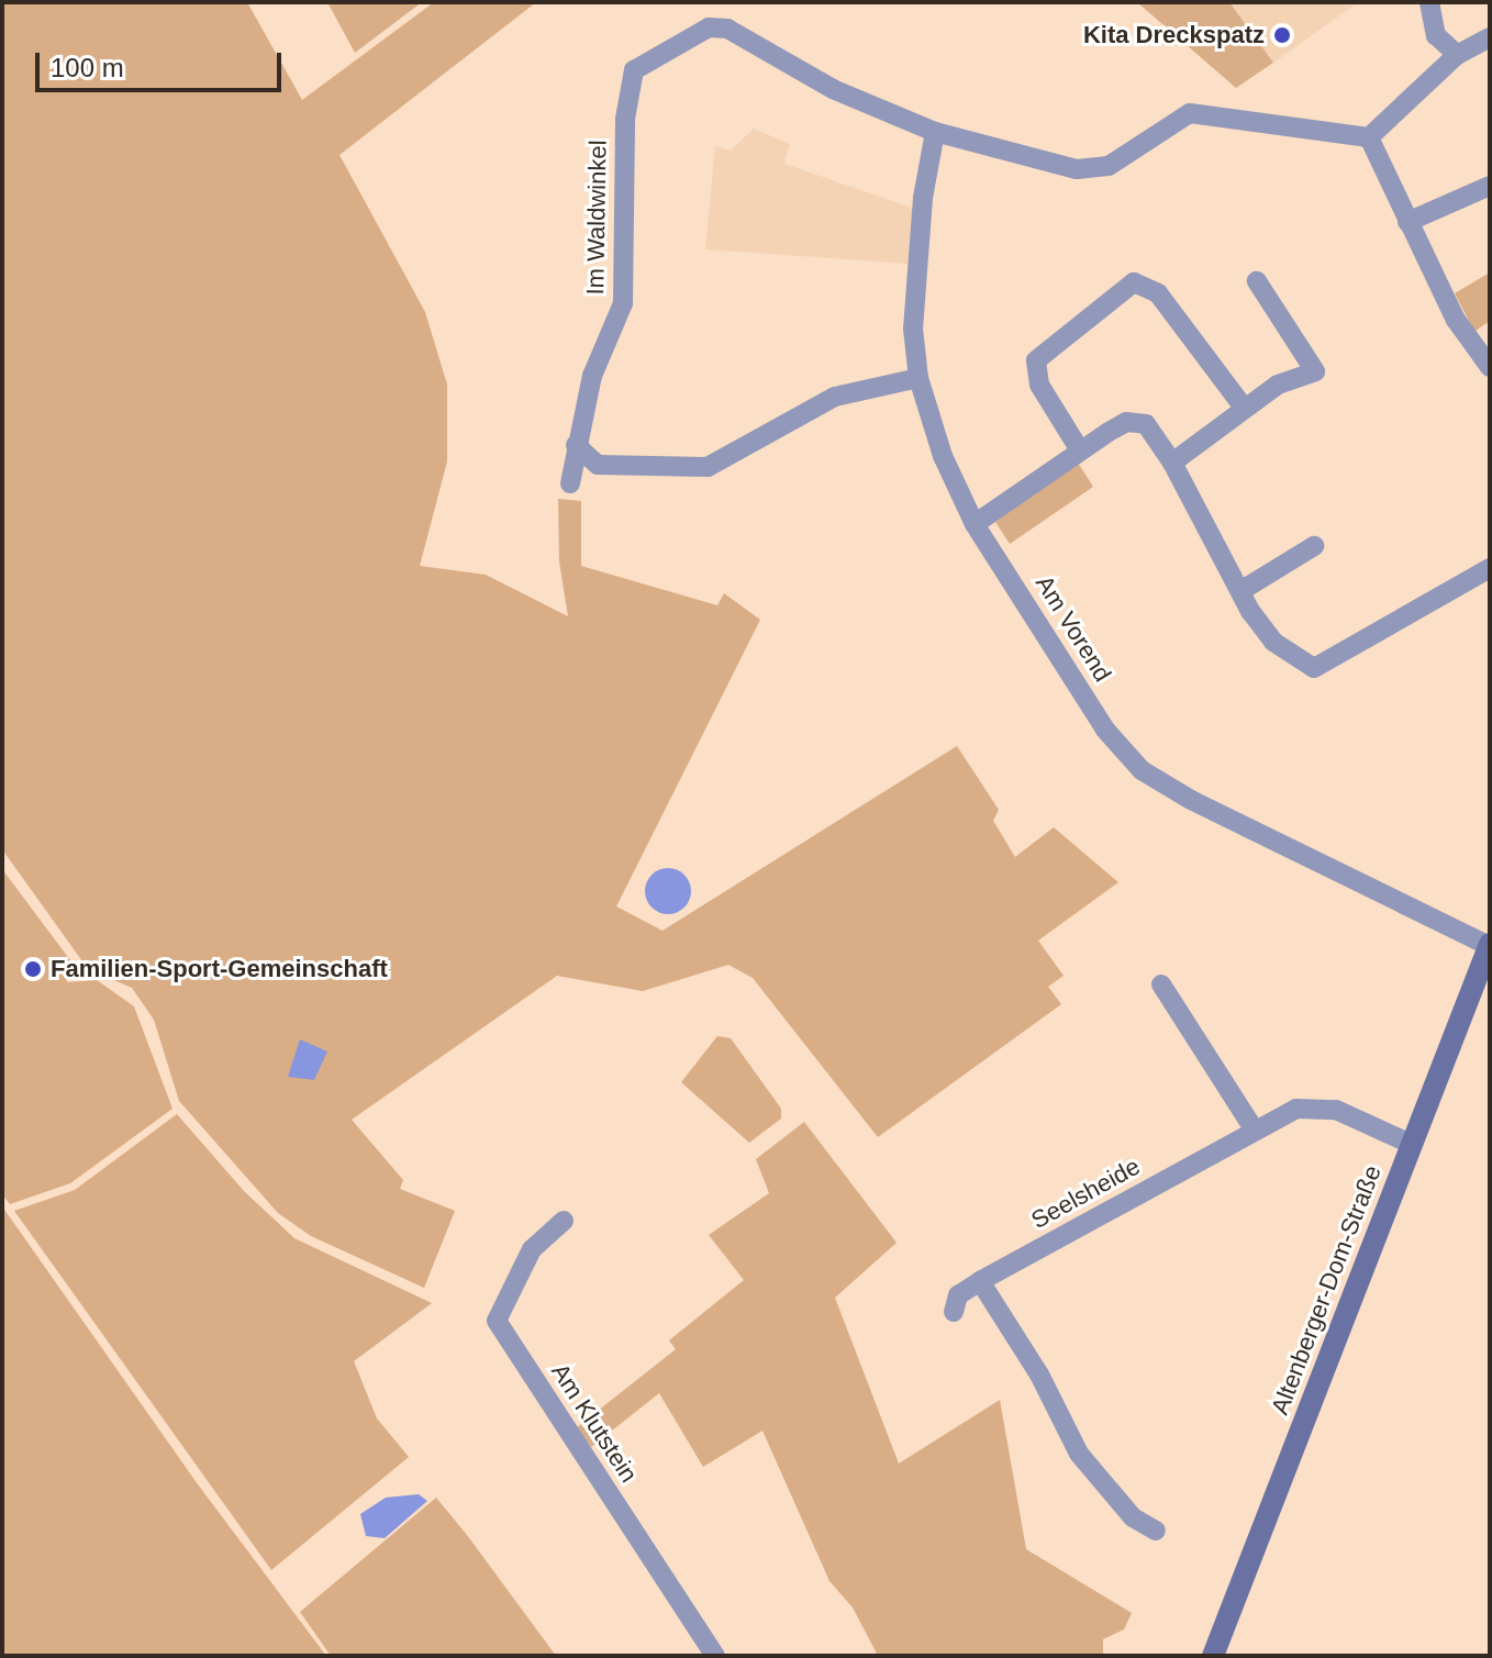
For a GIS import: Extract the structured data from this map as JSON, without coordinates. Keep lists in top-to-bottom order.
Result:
{
  "streets": {
    "main road": ["Altenberger-Dom-Straße"],
    "street": [
      "Im Waldwinkel",
      "Am Vorend",
      "Seelsheide",
      "Am Klutstein"
    ]
  },
  "crossings": [
    ["Im Waldwinkel", "Am Vorend"],
    ["Am Vorend", "Altenberger-Dom-Straße"],
    ["Seelsheide", "Altenberger-Dom-Straße"]
  ],
  "places": ["Kita Dreckspatz", "Familien-Sport-Gemeinschaft"],
  "scale_bar": "100 m"
}
